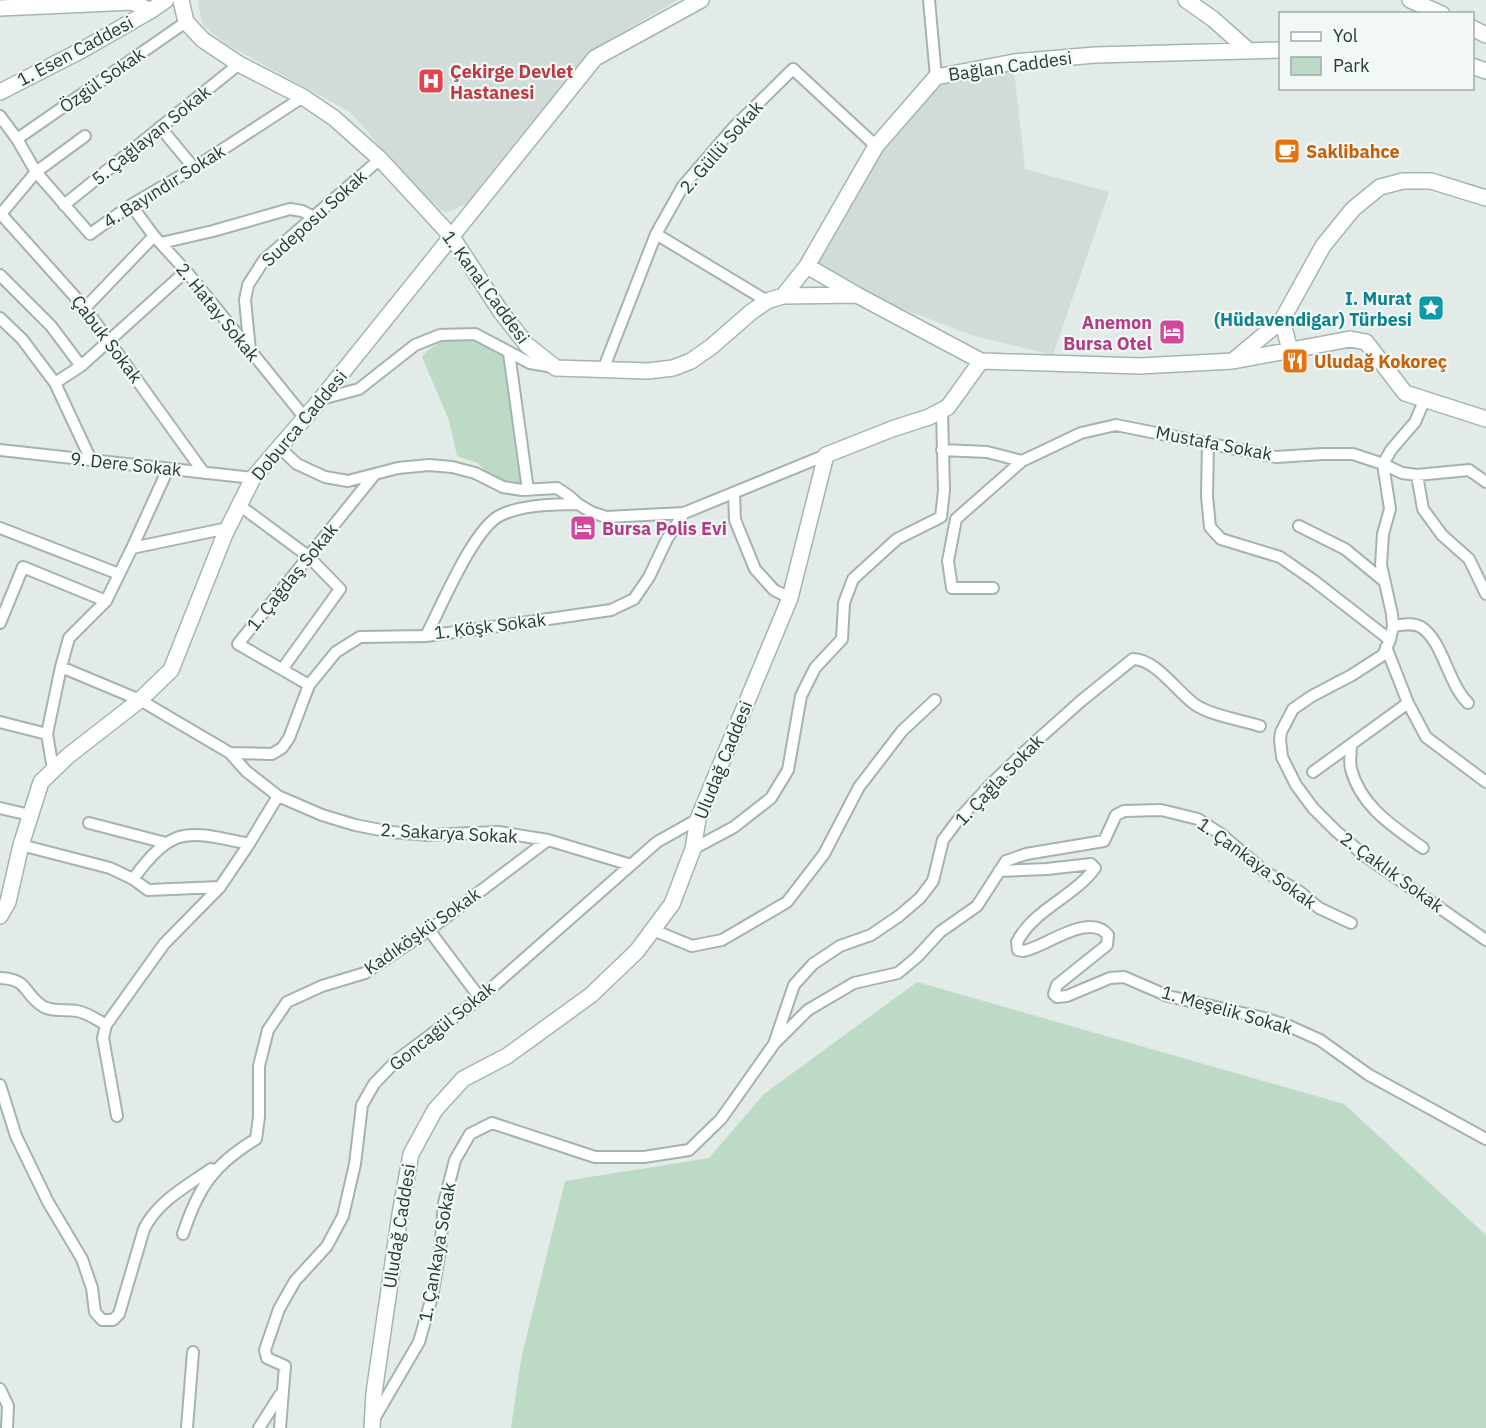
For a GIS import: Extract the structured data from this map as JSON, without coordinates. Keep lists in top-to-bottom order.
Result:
{
  "streets": {
    "main road": [
      "1. Esen Caddesi",
      "Bağlan Caddesi",
      "1. Kanal Caddesi",
      "Doburca Caddesi",
      "Uludağ Caddesi"
    ],
    "street": [
      "Özgül Sokak",
      "5. Çağlayan Sokak",
      "2. Güllü Sokak",
      "4. Bayındır Sokak",
      "Sudeposu Sokak",
      "2. Hatay Sokak",
      "Çabuk Sokak",
      "Mustafa Sokak",
      "9. Dere Sokak",
      "1. Çağdaş Sokak",
      "1. Köşk Sokak",
      "1. Çağla Sokak",
      "2. Sakarya Sokak",
      "1. Çankaya Sokak",
      "2. Çaklık Sokak",
      "Kadıköşkü Sokak",
      "1. Meşelik Sokak",
      "Goncagül Sokak"
    ]
  },
  "crossings": [
    ["Bağlan Caddesi", "2. Güllü Sokak"],
    ["Özgül Sokak", "4. Bayındır Sokak"],
    ["Özgül Sokak", "1. Kanal Caddesi"],
    ["5. Çağlayan Sokak", "4. Bayındır Sokak"],
    ["5. Çağlayan Sokak", "1. Kanal Caddesi"],
    ["4. Bayındır Sokak", "1. Kanal Caddesi"],
    ["4. Bayındır Sokak", "2. Hatay Sokak"],
    ["Sudeposu Sokak", "1. Kanal Caddesi"],
    ["Sudeposu Sokak", "2. Hatay Sokak"],
    ["1. Kanal Caddesi", "Doburca Caddesi"],
    ["2. Hatay Sokak", "Doburca Caddesi"],
    ["Çabuk Sokak", "9. Dere Sokak"],
    ["Doburca Caddesi", "9. Dere Sokak"],
    ["Uludağ Caddesi", "1. Çankaya Sokak"],
    ["Uludağ Caddesi", "Goncagül Sokak"],
    ["1. Çağla Sokak", "1. Çankaya Sokak"],
    ["2. Sakarya Sokak", "Kadıköşkü Sokak"],
    ["1. Çankaya Sokak", "1. Meşelik Sokak"]
  ],
  "places": {
    "hospital": ["Çekirge Devlet Hastanesi"],
    "cafe": ["Saklibahce"],
    "place": ["I. Murat (Hüdavendigar) Türbesi"],
    "hotel": ["Anemon Bursa Otel", "Bursa Polis Evi"],
    "restaurant": ["Uludağ Kokoreç"]
  },
  "legend": ["Yol", "Park"]
}
